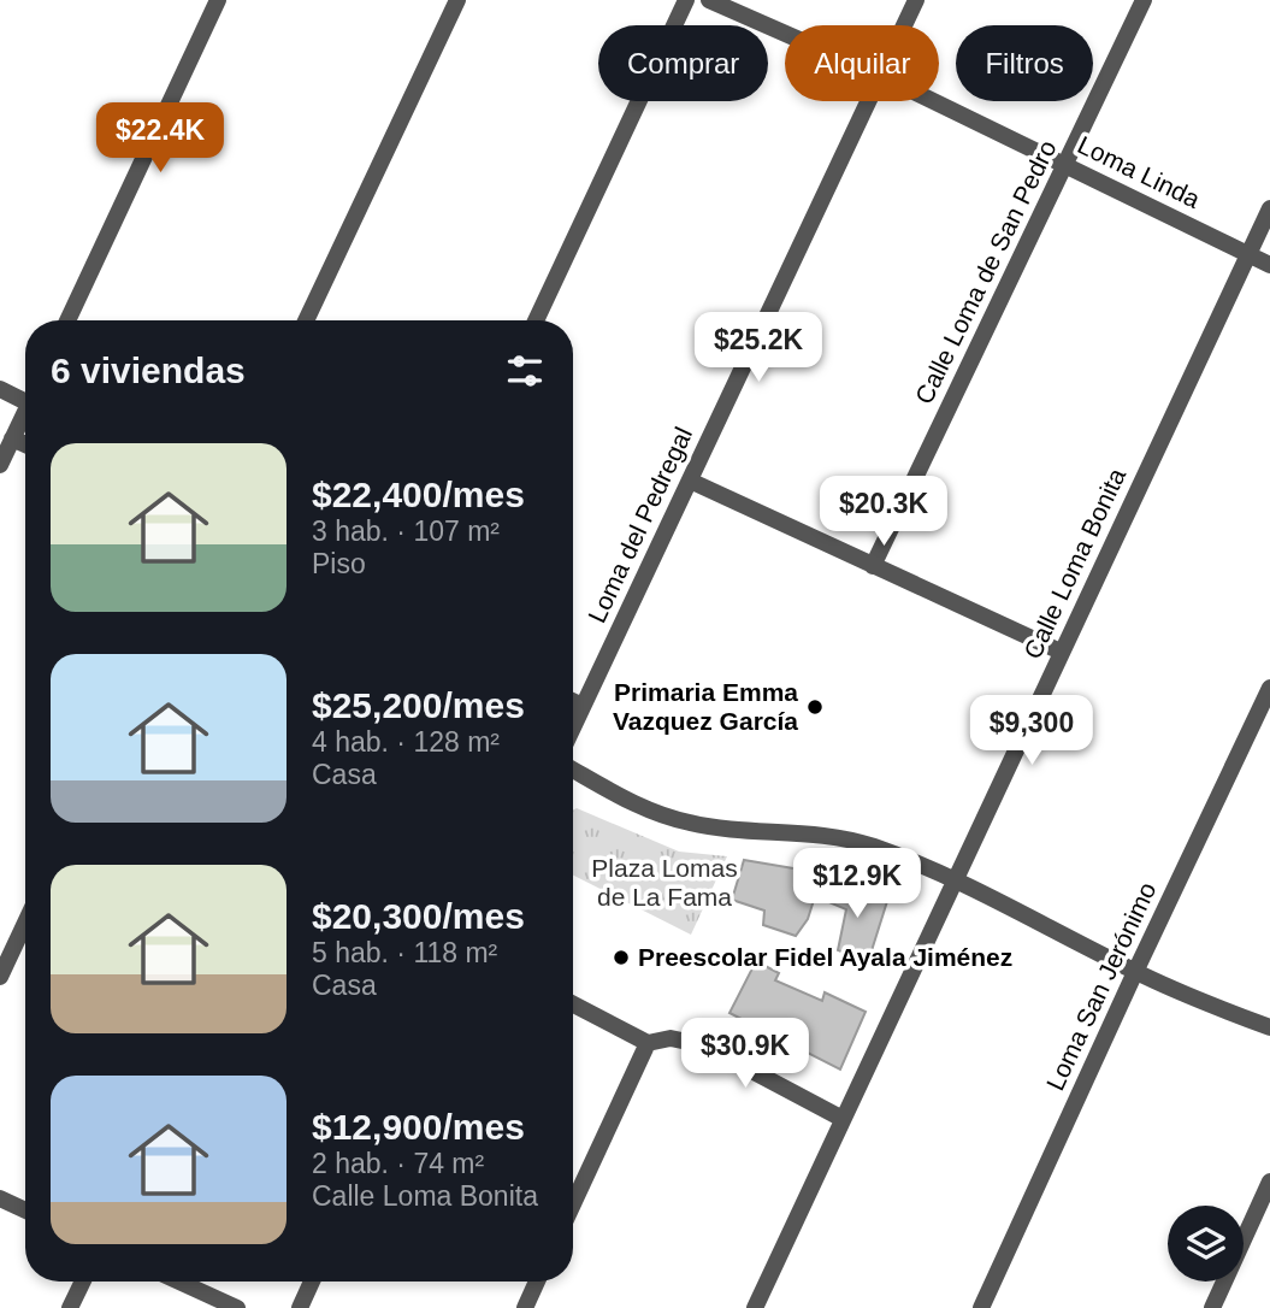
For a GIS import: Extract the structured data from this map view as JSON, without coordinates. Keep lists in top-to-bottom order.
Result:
{
  "streets": {
    "street": [
      "Loma Linda",
      "Calle Loma de San Pedro",
      "Loma del Pedregal",
      "Calle Loma Bonita",
      "Loma San Jerónimo"
    ]
  },
  "crossings": [
    ["Loma Linda", "Calle Loma de San Pedro"],
    ["Loma Linda", "Calle Loma Bonita"]
  ],
  "parks": ["Plaza Lomas de La Fama"],
  "places": ["Primaria Emma Vazquez García", "Preescolar Fidel Ayala Jiménez"],
  "page": {
    "chip": ["Comprar", "Alquilar", "Filtros"],
    "price": [
      "$22.4K",
      "$25.2K",
      "$20.3K",
      "$9,300",
      "$12.9K",
      "$30.9K"
    ],
    "heading": "6 viviendas",
    "list": [
      {
        "name": "$22,400/mes",
        "note": "3 hab. · 107 m² · Piso"
      },
      {
        "name": "$25,200/mes",
        "note": "4 hab. · 128 m² · Casa"
      },
      {
        "name": "$20,300/mes",
        "note": "5 hab. · 118 m² · Casa"
      },
      {
        "name": "$12,900/mes",
        "note": "2 hab. · 74 m² · Calle Loma Bonita"
      }
    ]
  }
}
